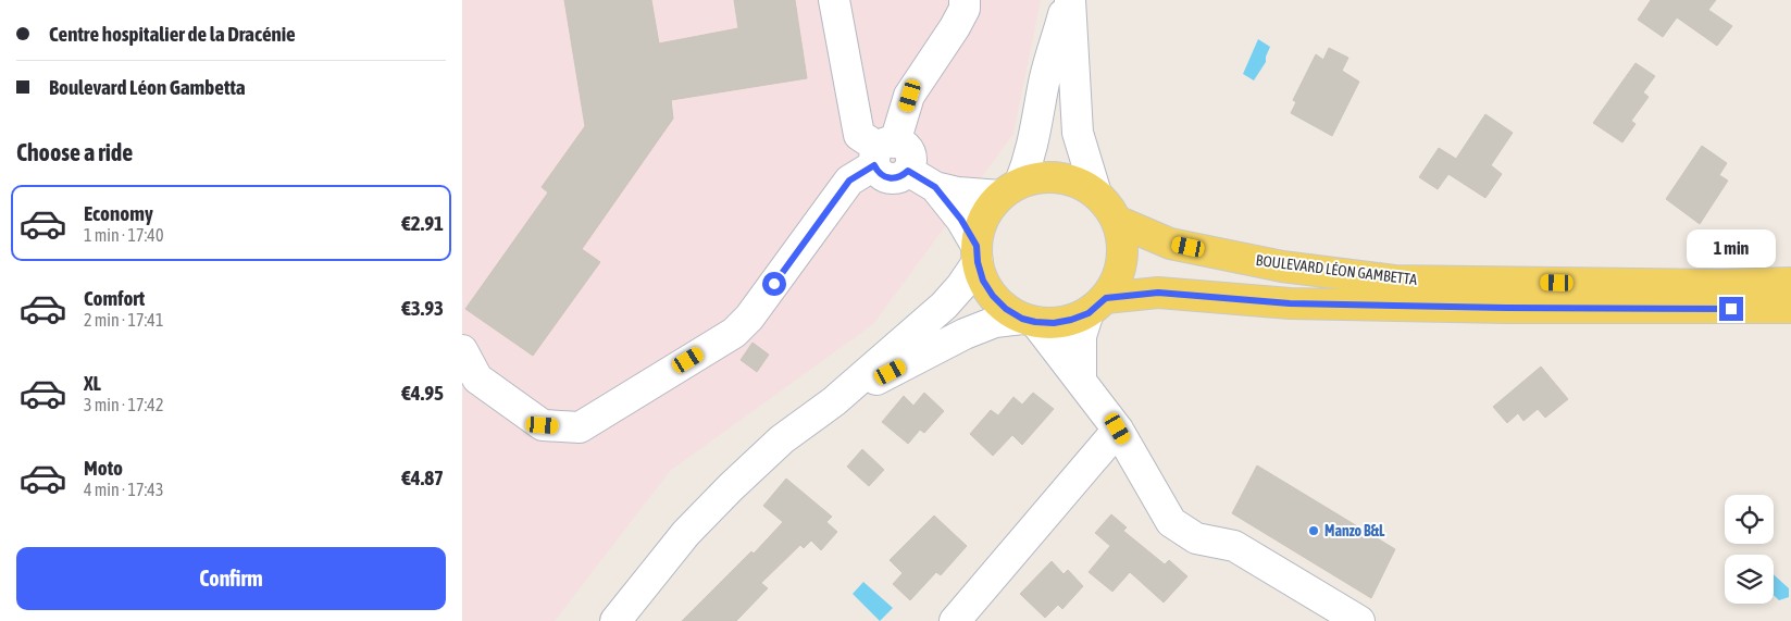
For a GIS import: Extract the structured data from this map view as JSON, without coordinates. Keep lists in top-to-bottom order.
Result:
{
  "streets": {
    "main road": ["BOULEVARD LÉON GAMBETTA"]
  },
  "places": ["Manzo B&L"],
  "page": {
    "banner": ["Centre hospitalier de la Dracénie", "Boulevard Léon Gambetta"],
    "heading": "Choose a ride",
    "list": [
      {
        "name": "Economy",
        "note": "1 min · 17:40",
        "value": "€2.91"
      },
      {
        "name": "Comfort",
        "note": "2 min · 17:41",
        "value": "€3.93"
      },
      {
        "name": "XL",
        "note": "3 min · 17:42",
        "value": "€4.95"
      },
      {
        "name": "Moto",
        "note": "4 min · 17:43",
        "value": "€4.87"
      }
    ],
    "bubble": "1 min",
    "buttons": "Confirm"
  }
}
